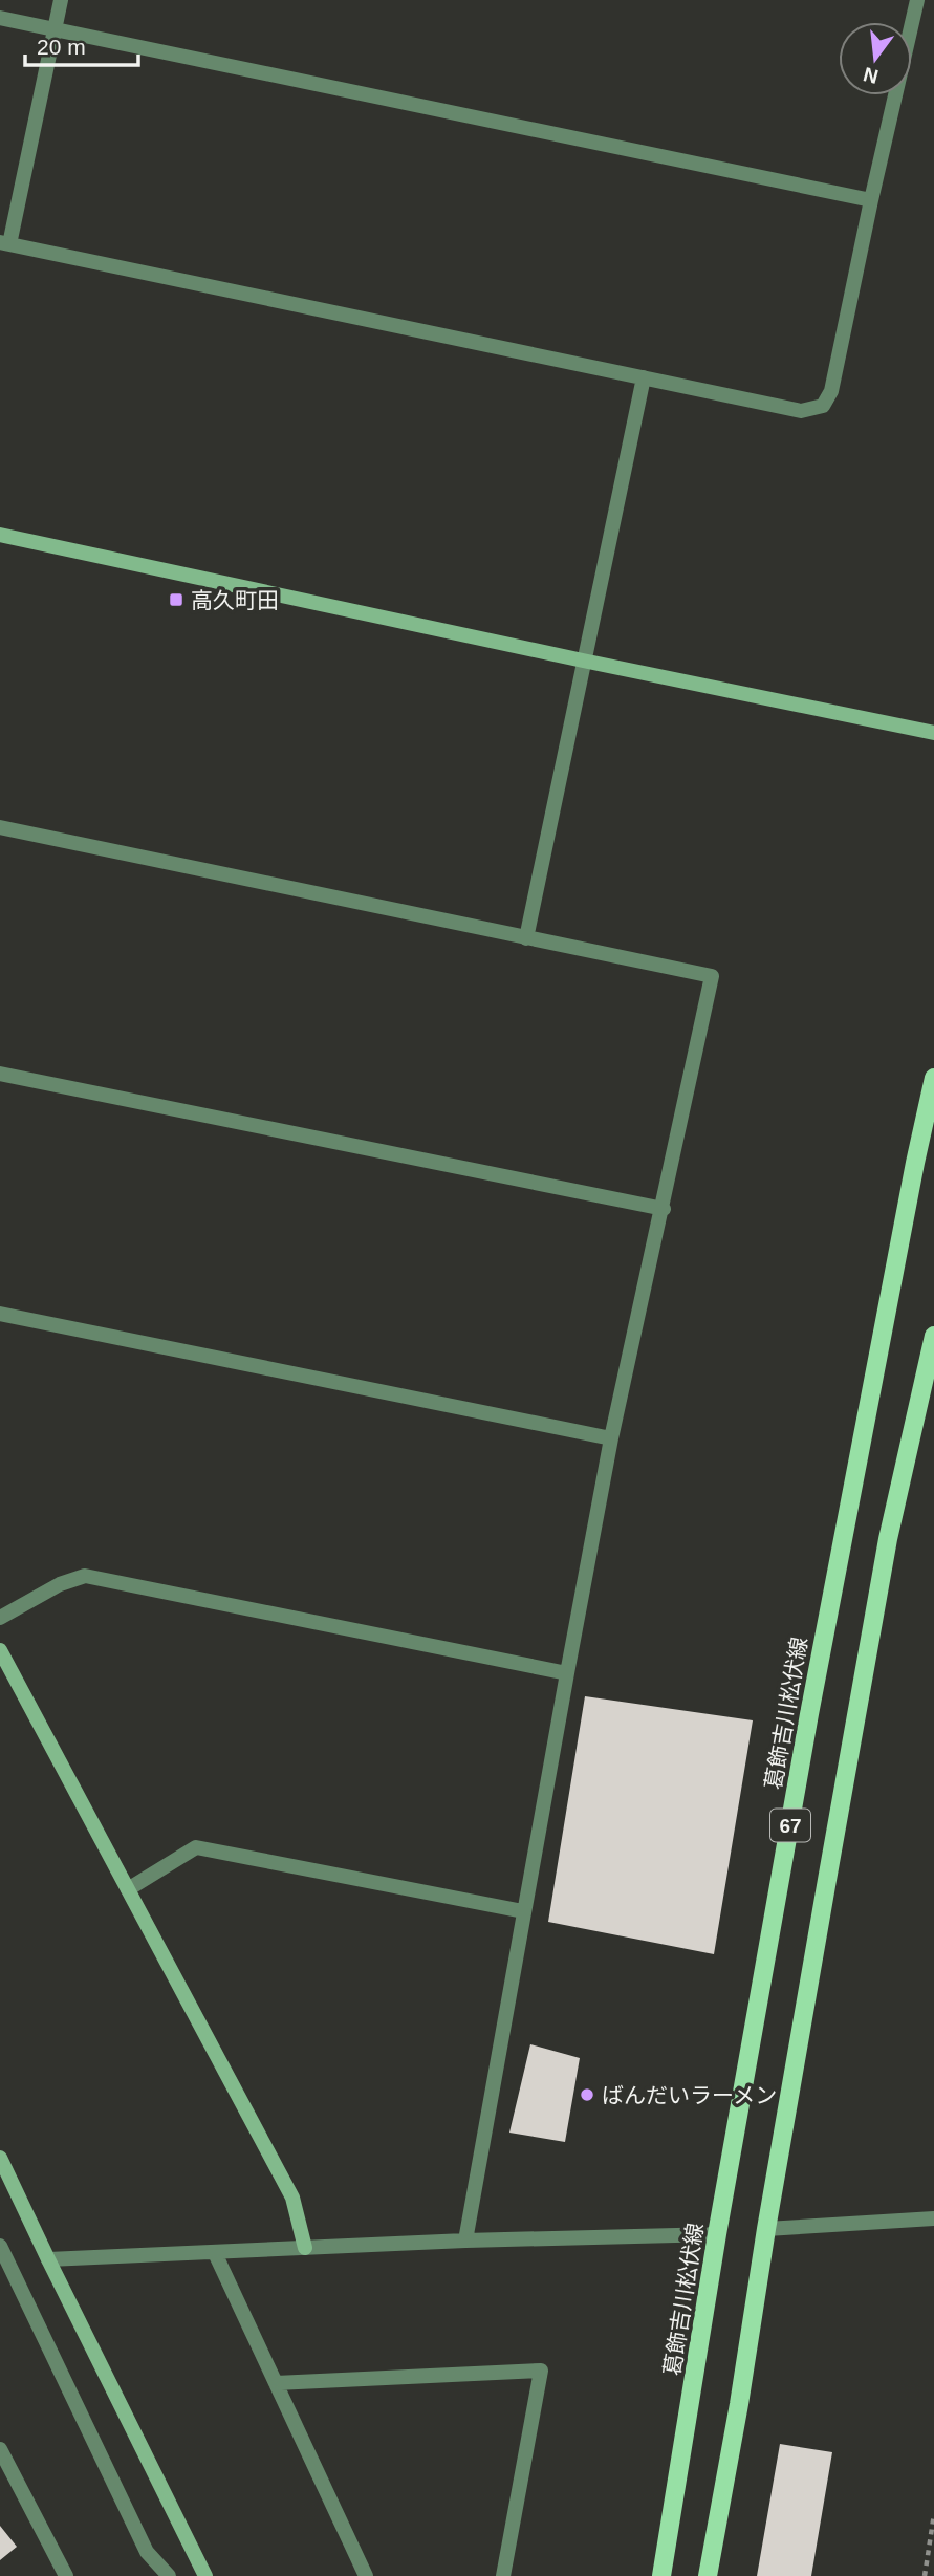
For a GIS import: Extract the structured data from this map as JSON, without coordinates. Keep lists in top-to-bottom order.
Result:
{
  "streets": {
    "main road": ["葛飾吉川松伏線", "67"]
  },
  "places": {
    "transit": ["高久町田"],
    "other": ["ばんだいラーメン"]
  },
  "scale_bar": "20 m",
  "north": "bottom"
}
